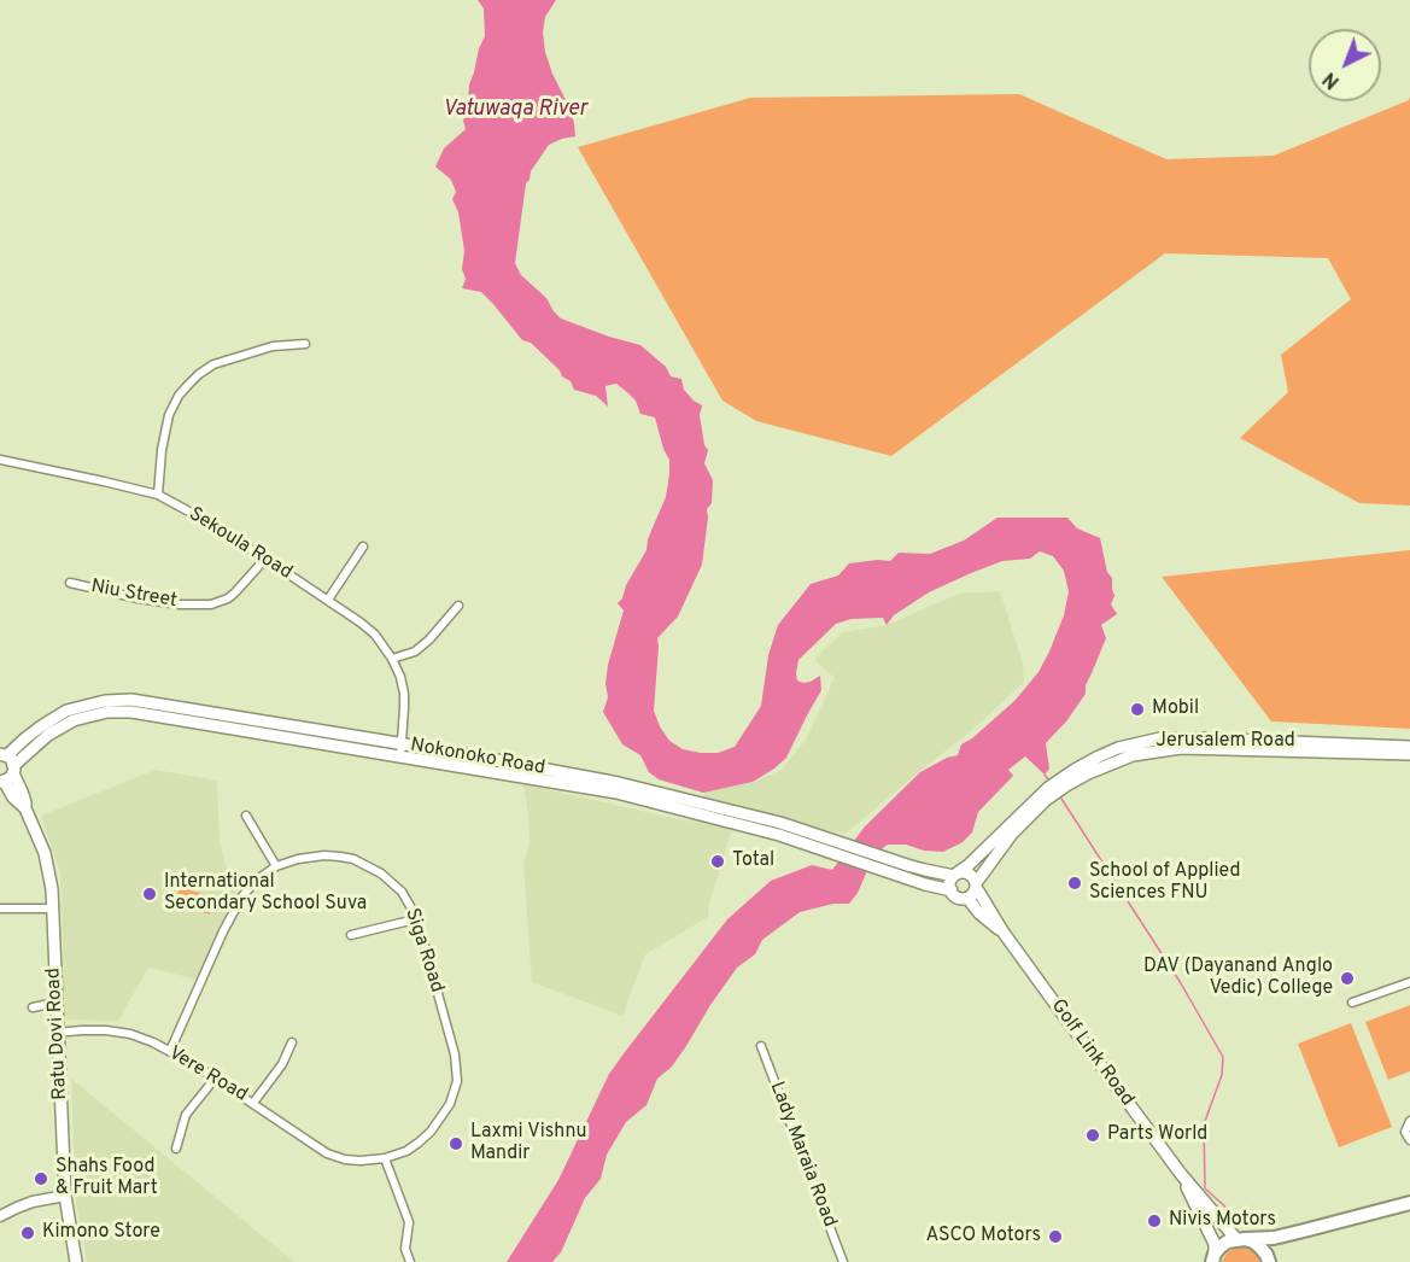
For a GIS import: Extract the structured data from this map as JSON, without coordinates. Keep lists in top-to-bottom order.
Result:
{
  "streets": {
    "main road": [
      "Jerusalem Road",
      "Nokonoko Road",
      "Ratu Dovi Road",
      "Golf Link Road"
    ],
    "street": [
      "Sekoula Road",
      "Niu Street",
      "Siga Road",
      "Vere Road",
      "Lady Maraia Road"
    ]
  },
  "crossings": [
    ["Sekoula Road", "Niu Street"],
    ["Sekoula Road", "Nokonoko Road"],
    ["Jerusalem Road", "Nokonoko Road"],
    ["Jerusalem Road", "Golf Link Road"],
    ["Nokonoko Road", "Ratu Dovi Road"],
    ["Nokonoko Road", "Golf Link Road"],
    ["Siga Road", "Vere Road"],
    ["Ratu Dovi Road", "Vere Road"]
  ],
  "water": ["Vatuwaqa River"],
  "places": [
    "Mobil",
    "Total",
    "School of Applied Sciences FNU",
    "International Secondary School Suva",
    "DAV (Dayanand Anglo Vedic) College",
    "Parts World",
    "Laxmi Vishnu Mandir",
    "Shahs Food & Fruit Mart",
    "Nivis Motors",
    "Kimono Store",
    "ASCO Motors"
  ],
  "north": "bottom left"
}
